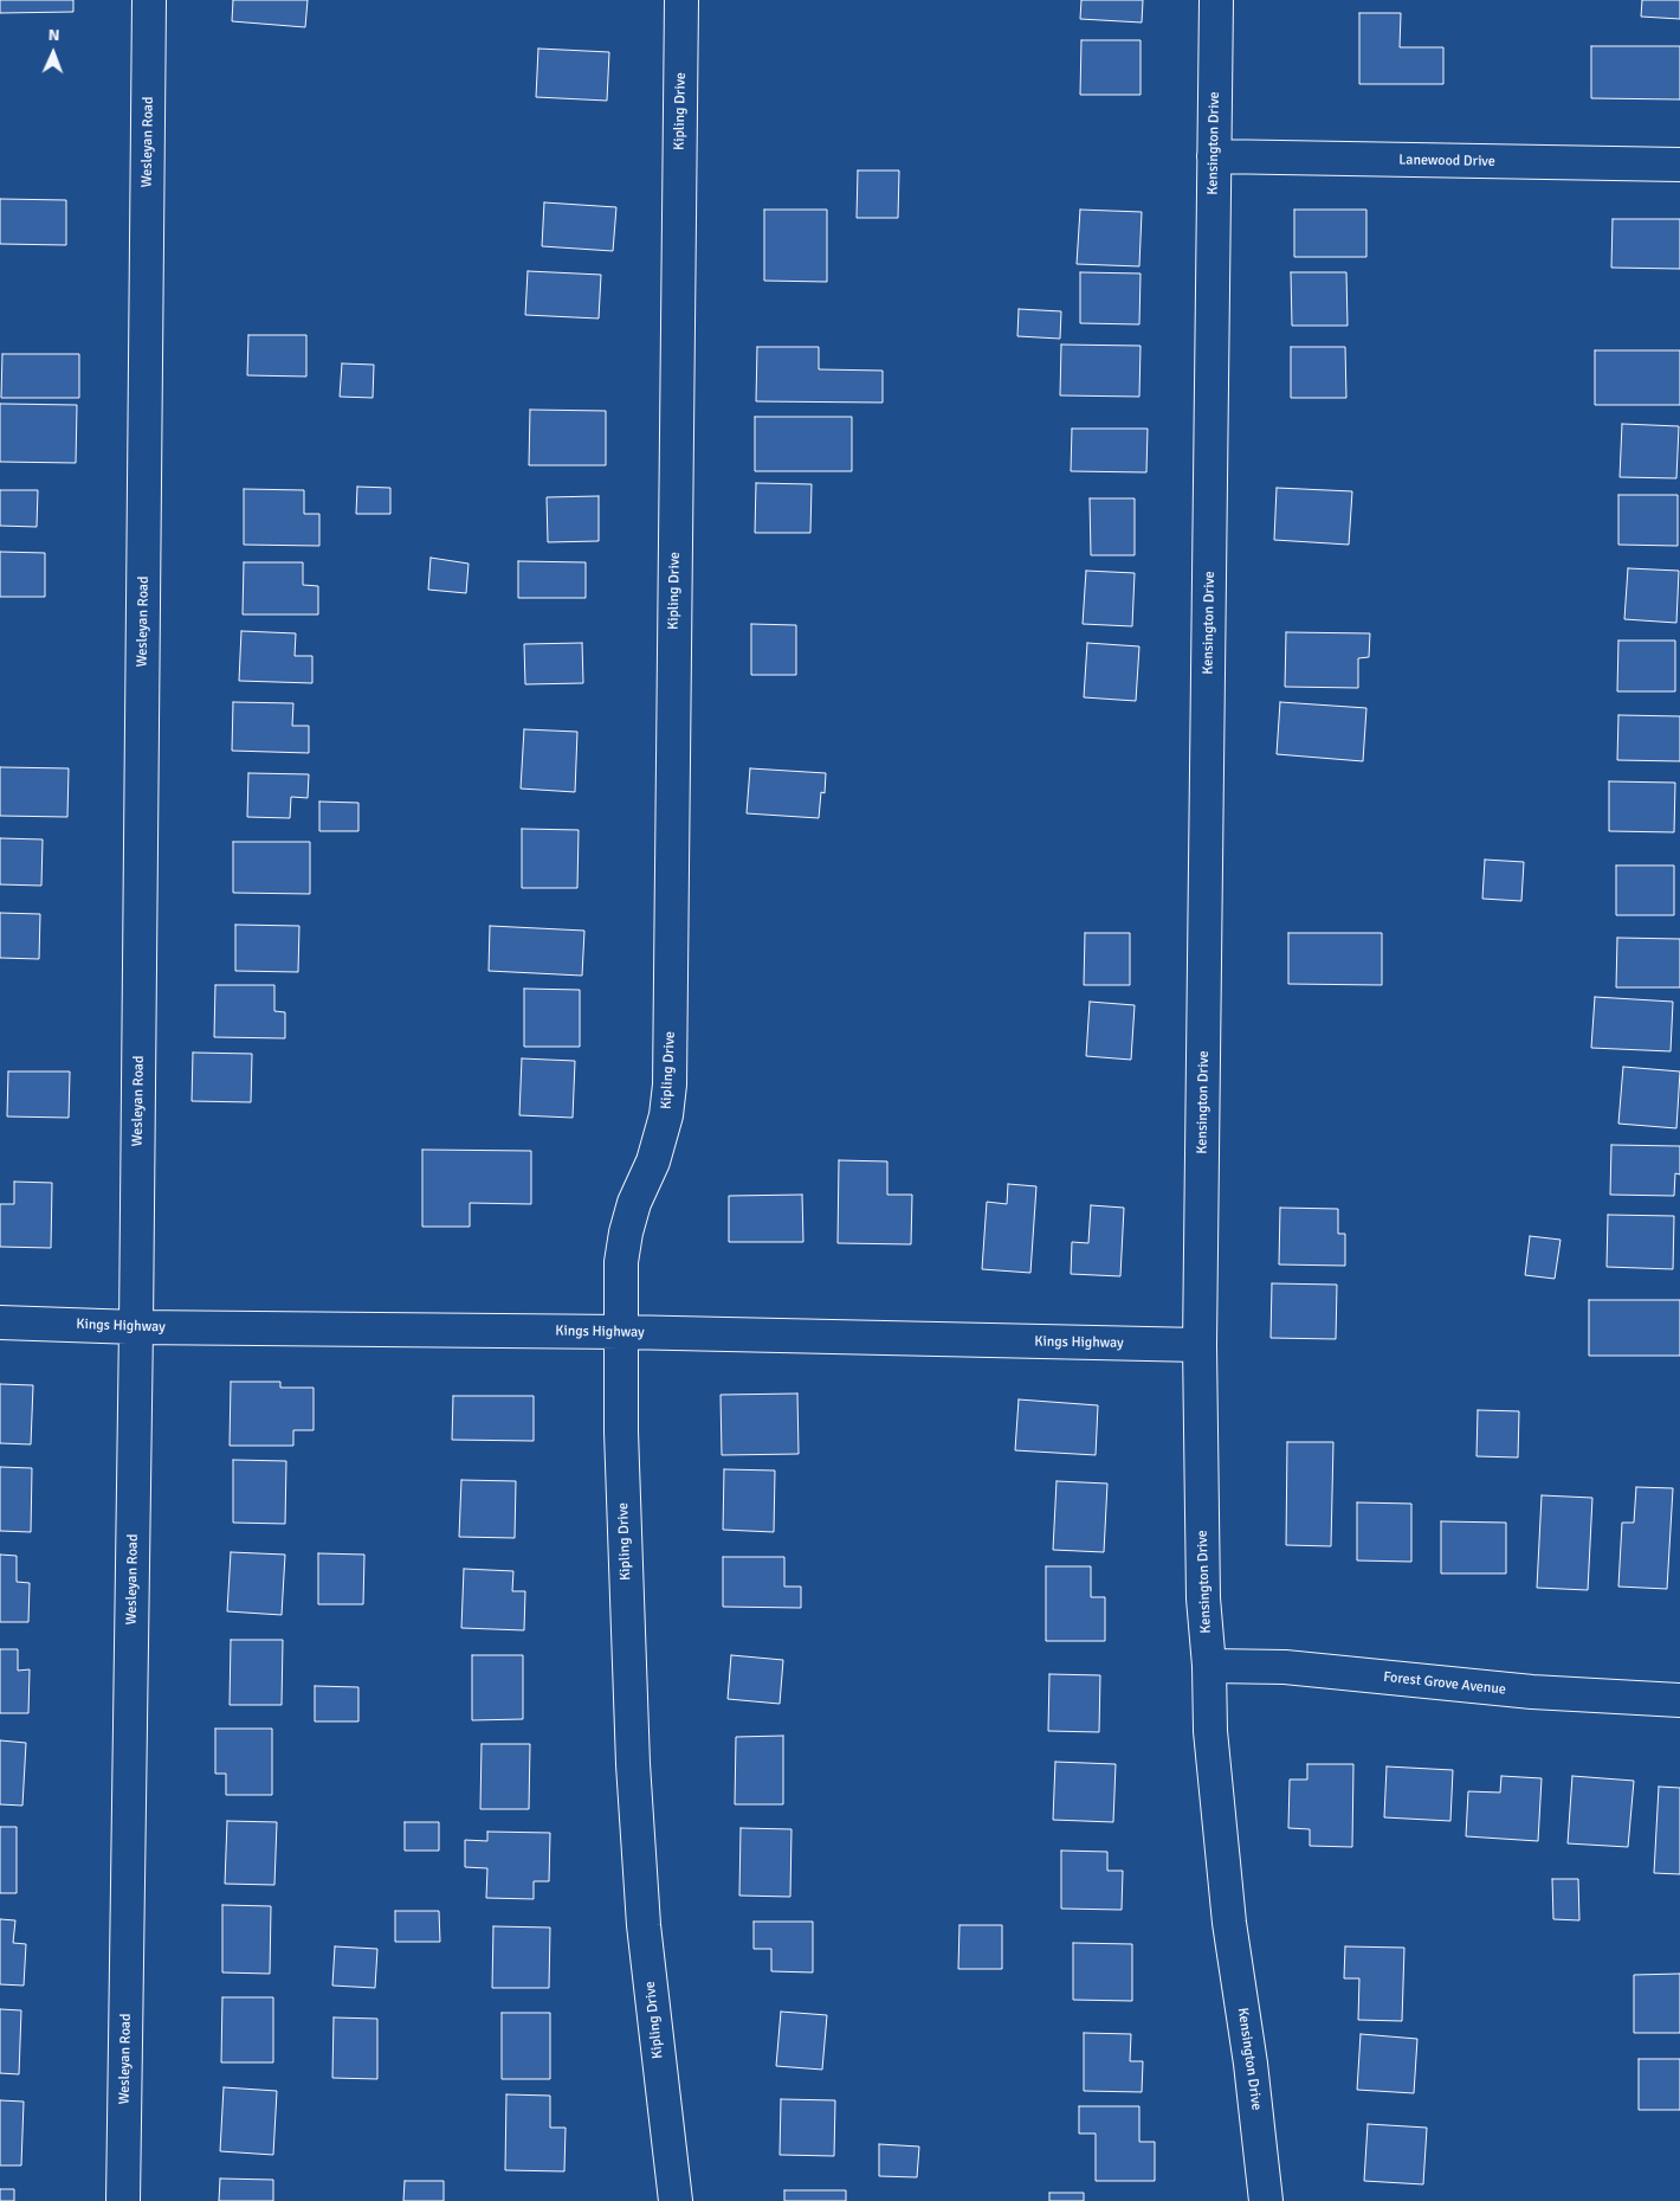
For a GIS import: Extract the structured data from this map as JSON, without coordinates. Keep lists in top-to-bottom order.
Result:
{
  "streets": {
    "street": [
      "Kipling Drive",
      "Wesleyan Road",
      "Kensington Drive",
      "Lanewood Drive",
      "Kings Highway",
      "Forest Grove Avenue"
    ]
  },
  "crossings": [
    ["Kipling Drive", "Kings Highway"],
    ["Wesleyan Road", "Kings Highway"],
    ["Kensington Drive", "Lanewood Drive"],
    ["Kensington Drive", "Kings Highway"],
    ["Kensington Drive", "Forest Grove Avenue"]
  ],
  "north": "top"
}
